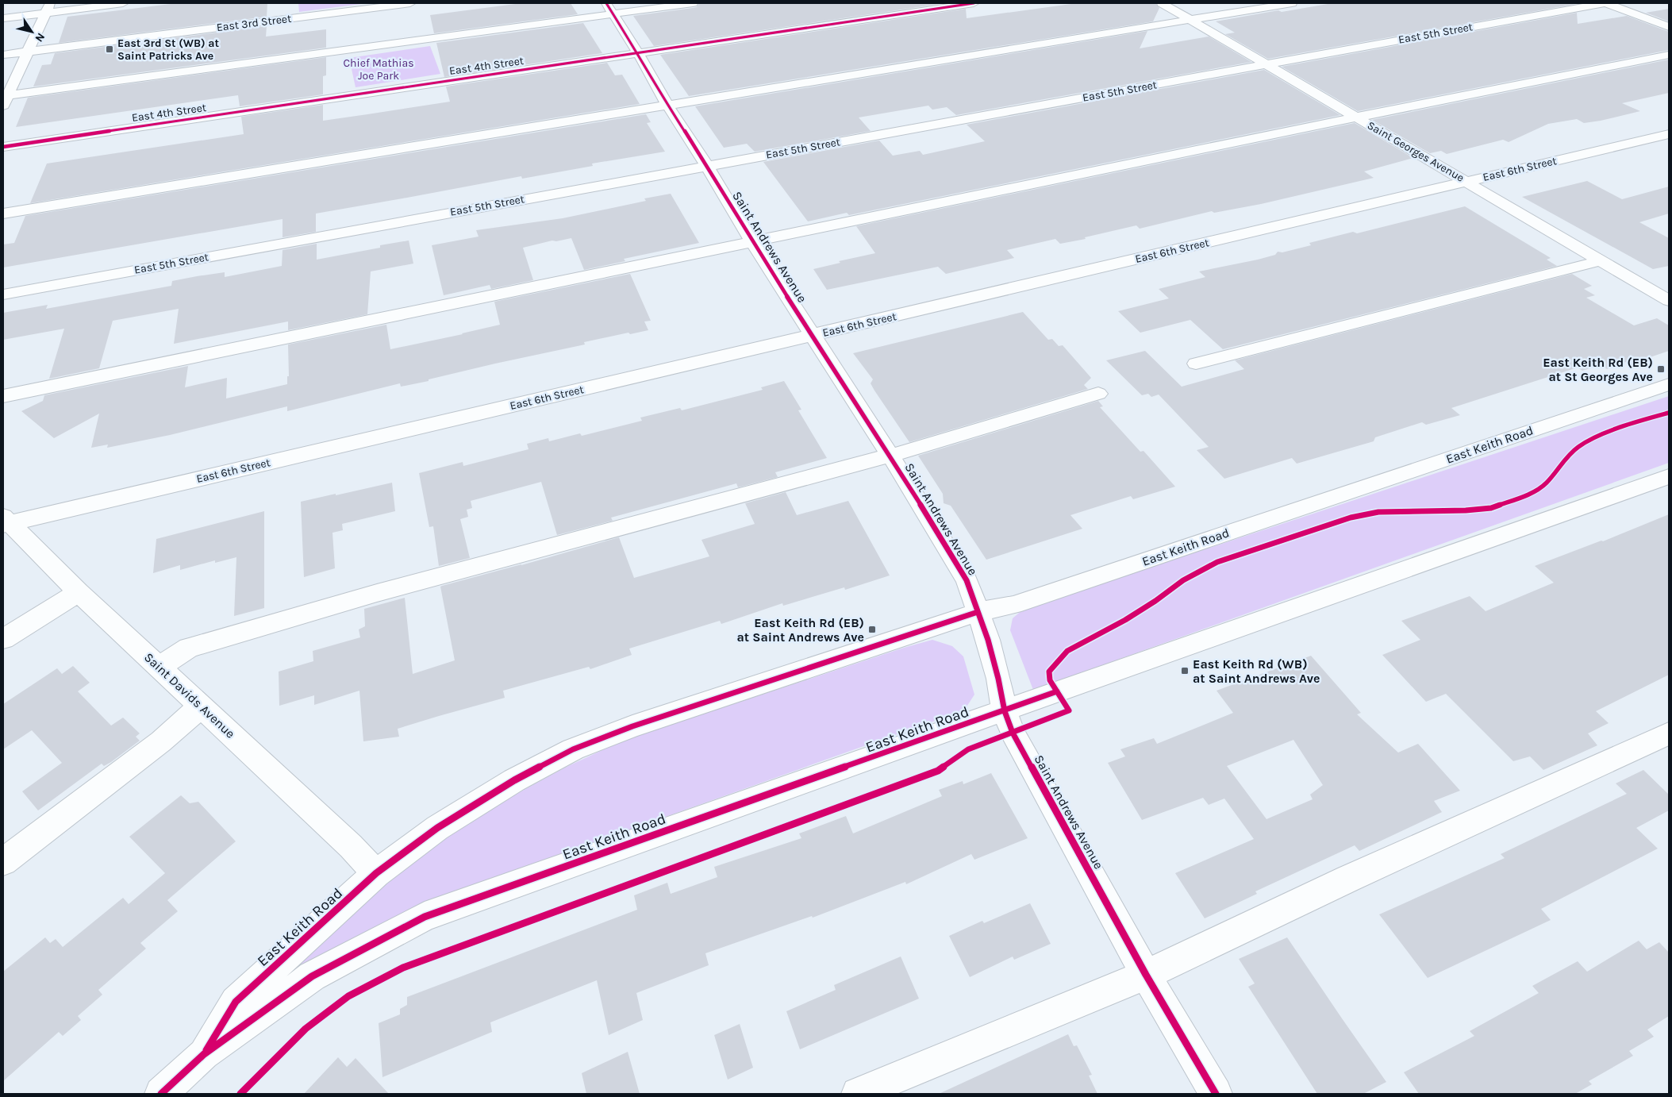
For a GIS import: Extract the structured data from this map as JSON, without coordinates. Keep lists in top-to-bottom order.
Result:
{
  "streets": {
    "street": [
      "East 3rd Street",
      "East 5th Street",
      "East 4th Street",
      "Saint Georges Avenue",
      "East 6th Street",
      "Saint Andrews Avenue",
      "East Keith Road",
      "Saint Davids Avenue"
    ]
  },
  "crossings": [
    ["East 5th Street", "Saint Georges Avenue"],
    ["East 5th Street", "Saint Andrews Avenue"],
    ["East 4th Street", "Saint Andrews Avenue"],
    ["Saint Georges Avenue", "East 6th Street"],
    ["East 6th Street", "Saint Andrews Avenue"],
    ["East 6th Street", "Saint Davids Avenue"],
    ["Saint Andrews Avenue", "East Keith Road"],
    ["East Keith Road", "Saint Davids Avenue"]
  ],
  "parks": ["Chief Mathias Joe Park"],
  "places": {
    "transit": [
      "East 3rd St (WB) at Saint Patricks Ave",
      "East Keith Rd (EB) at St Georges Ave",
      "East Keith Rd (EB) at Saint Andrews Ave",
      "East Keith Rd (WB) at Saint Andrews Ave"
    ]
  },
  "north": "bottom right"
}
